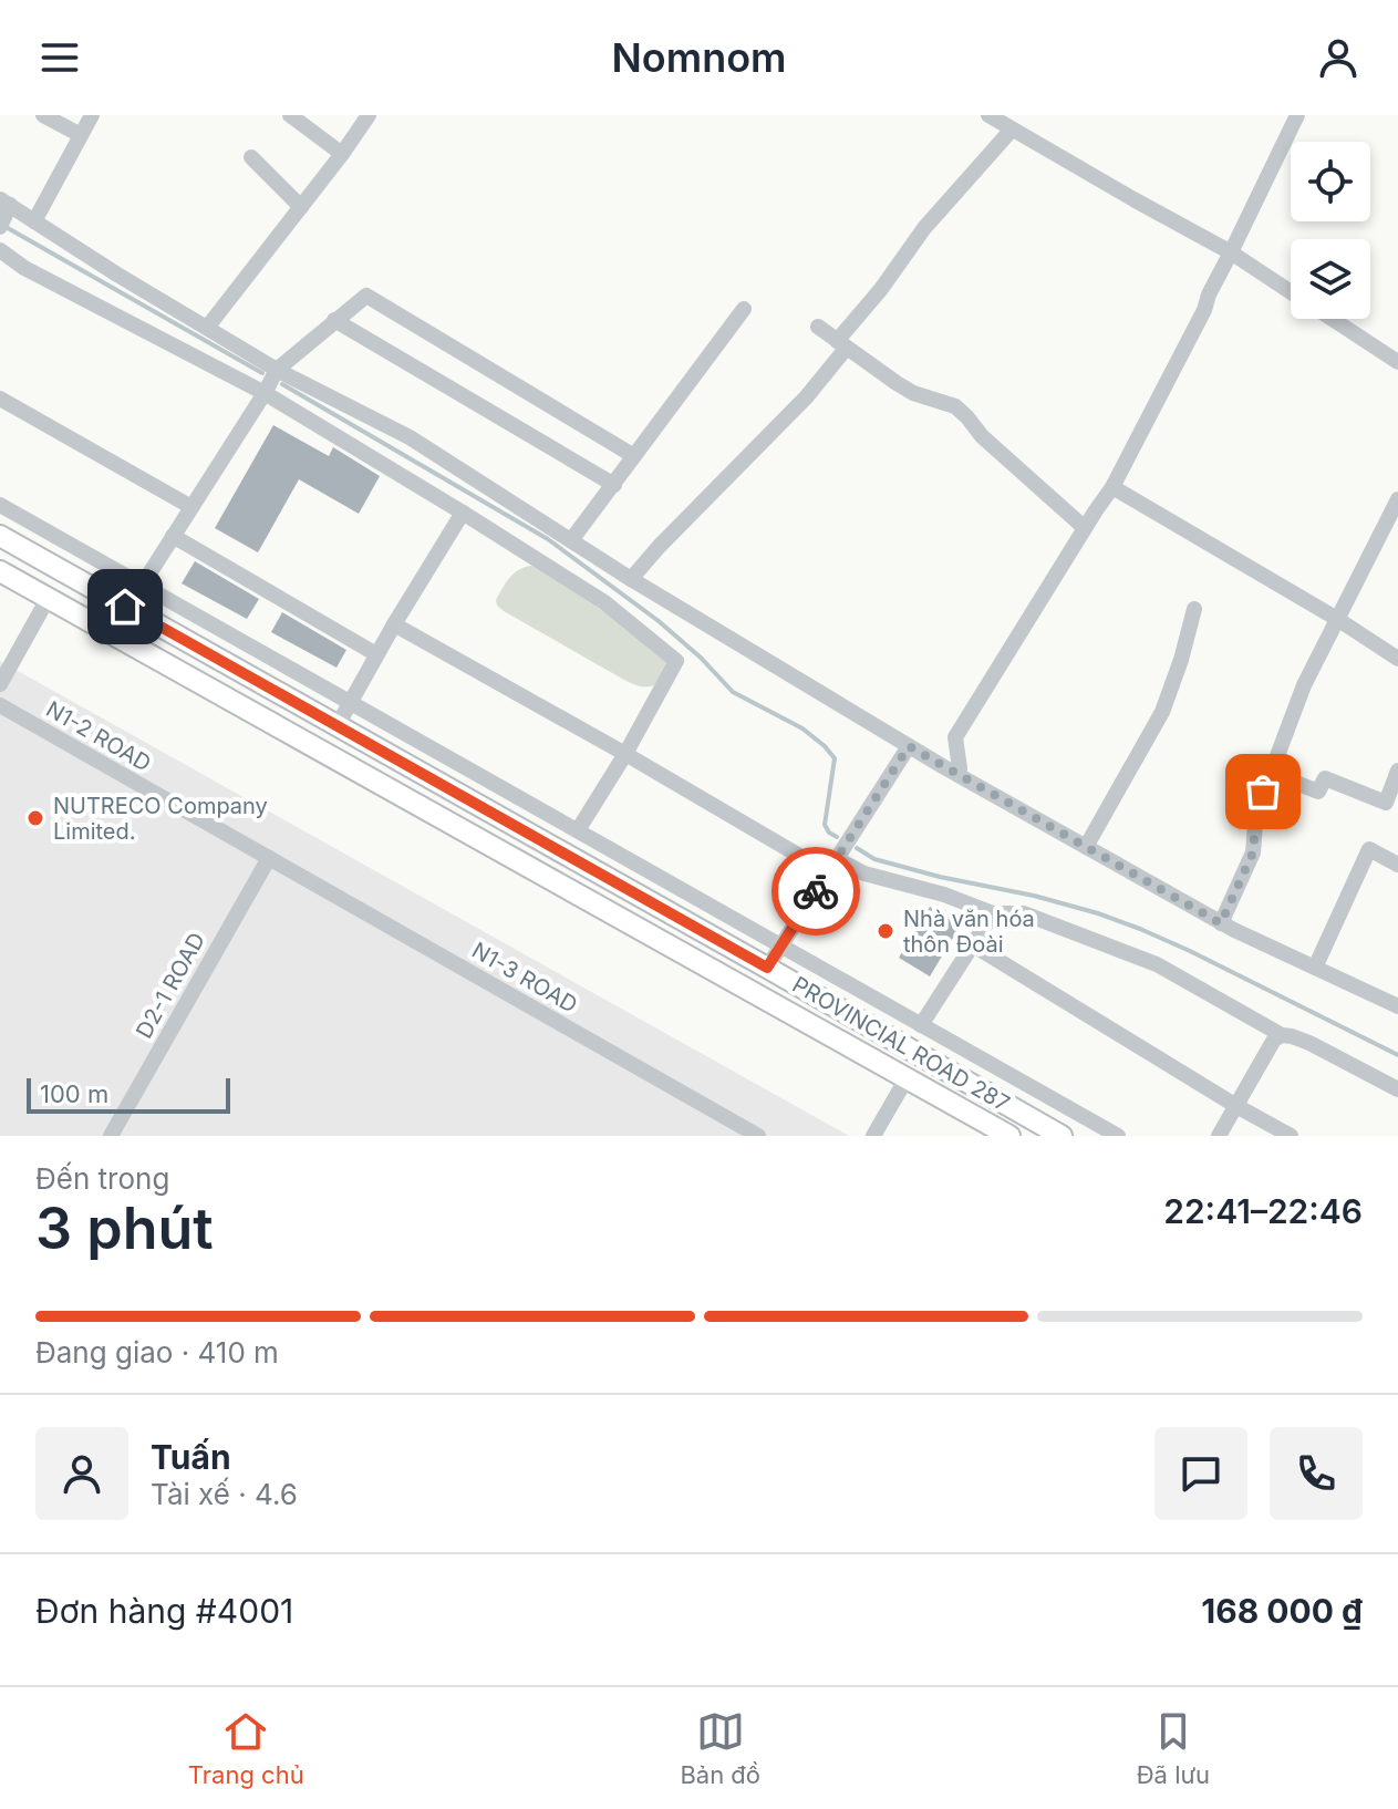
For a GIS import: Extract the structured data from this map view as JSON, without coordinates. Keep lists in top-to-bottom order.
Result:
{
  "streets": {
    "main road": ["PROVINCIAL ROAD 287"],
    "street": ["N1-2 ROAD", "N1-3 ROAD", "D2-1 ROAD"]
  },
  "crossings": [
    ["N1-2 ROAD", "N1-3 ROAD"],
    ["N1-2 ROAD", "D2-1 ROAD"],
    ["N1-3 ROAD", "D2-1 ROAD"]
  ],
  "places": ["NUTRECO Company Limited.", "Nhà văn hóa thôn Đoài"],
  "scale_bar": "100 m",
  "page": {
    "header": "Nomnom",
    "scale": "100 m",
    "heading": ["3 phút", "Đến trong", "22:41–22:46"],
    "panel": [
      "Tuấn",
      "Tài xế · 4.6",
      "Đơn hàng #4001",
      "168 000 ₫"
    ],
    "bar": "Đang giao · 410 m",
    "tabs": ["Trang chủ", "Bản đồ", "Đã lưu"]
  }
}
